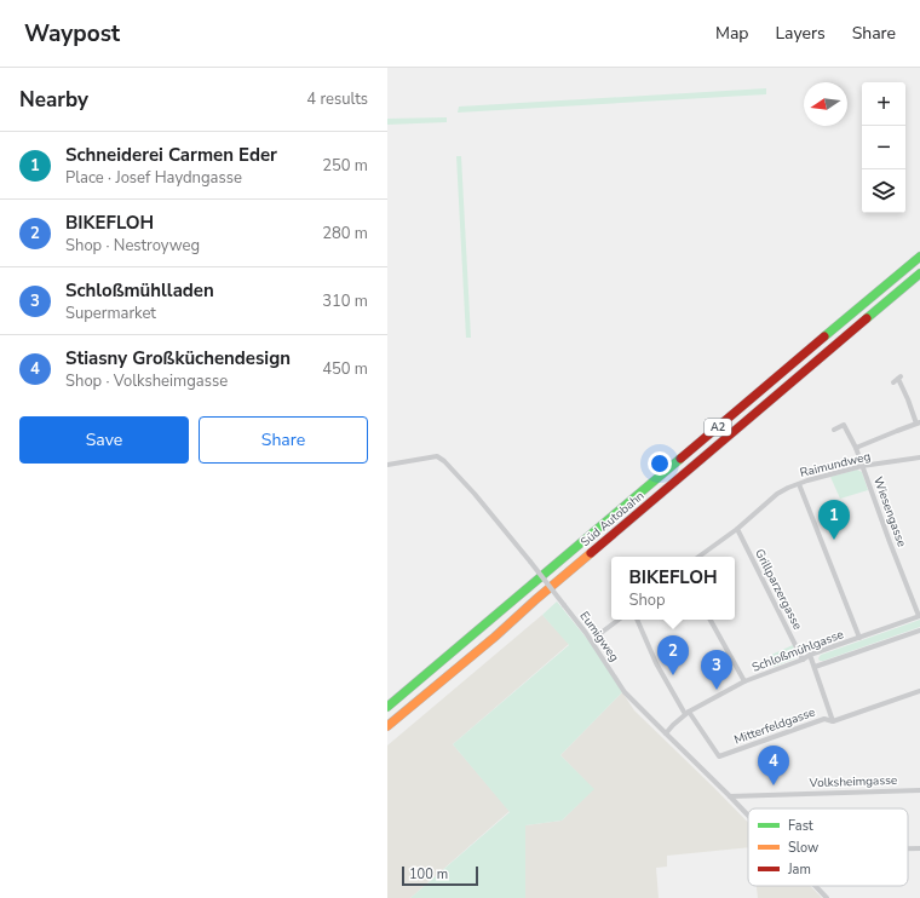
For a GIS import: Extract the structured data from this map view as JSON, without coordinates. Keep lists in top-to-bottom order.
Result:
{
  "streets": {
    "highway": ["A2", "Süd Autobahn"],
    "street": [
      "Raimundweg",
      "Wiesengasse",
      "Grillparzergasse",
      "Eumigweg",
      "Schloßmühlgasse",
      "Mitterfeldgasse",
      "Volksheimgasse"
    ]
  },
  "crossings": [
    ["Raimundweg", "Wiesengasse"],
    ["Raimundweg", "Grillparzergasse"],
    ["Wiesengasse", "Schloßmühlgasse"],
    ["Grillparzergasse", "Schloßmühlgasse"],
    ["Eumigweg", "Schloßmühlgasse"],
    ["Eumigweg", "Volksheimgasse"],
    ["Schloßmühlgasse", "Mitterfeldgasse"]
  ],
  "legend": ["Fast", "Slow", "Jam"],
  "scale_bar": "100 m",
  "north": "left",
  "page": {
    "header": "Waypost",
    "nav": ["Map", "Layers", "Share"],
    "heading": ["Nearby", "4 results"],
    "map_buttons": ["+", "−"],
    "list": [
      {
        "mark": "1",
        "name": "Schneiderei Carmen Eder",
        "note": "Place · Josef Haydngasse",
        "value": "250 m"
      },
      {
        "mark": "2",
        "name": "BIKEFLOH",
        "note": "Shop · Nestroyweg",
        "value": "280 m"
      },
      {
        "mark": "3",
        "name": "Schloßmühlladen",
        "note": "Supermarket",
        "value": "310 m"
      },
      {
        "mark": "4",
        "name": "Stiasny Großküchendesign",
        "note": "Shop · Volksheimgasse",
        "value": "450 m"
      }
    ],
    "buttons": ["Save", "Share"],
    "pins": [
      "1",
      "2",
      "3",
      "4"
    ],
    "popup": ["BIKEFLOH", "Shop"],
    "scale": "100 m"
  }
}
